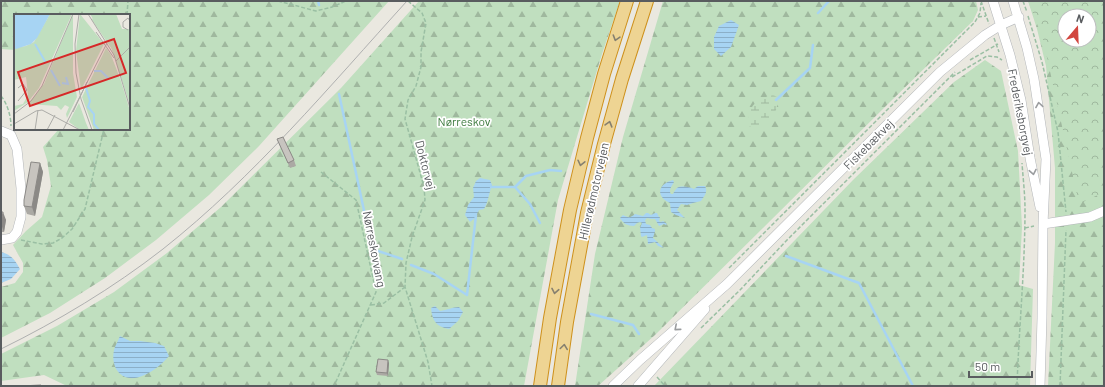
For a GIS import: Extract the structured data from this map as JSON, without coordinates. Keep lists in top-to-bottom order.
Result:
{
  "streets": {
    "highway": ["Hillerødmotorvejen"],
    "street": ["Frederiksborgvej", "Fiskebækvej"],
    "path": ["Doktorvej", "Nørreskovvang"]
  },
  "crossings": [
    ["Frederiksborgvej", "Fiskebækvej"]
  ],
  "parks": ["Nørreskov"],
  "scale_bar": "50 m",
  "north": "top"
}
